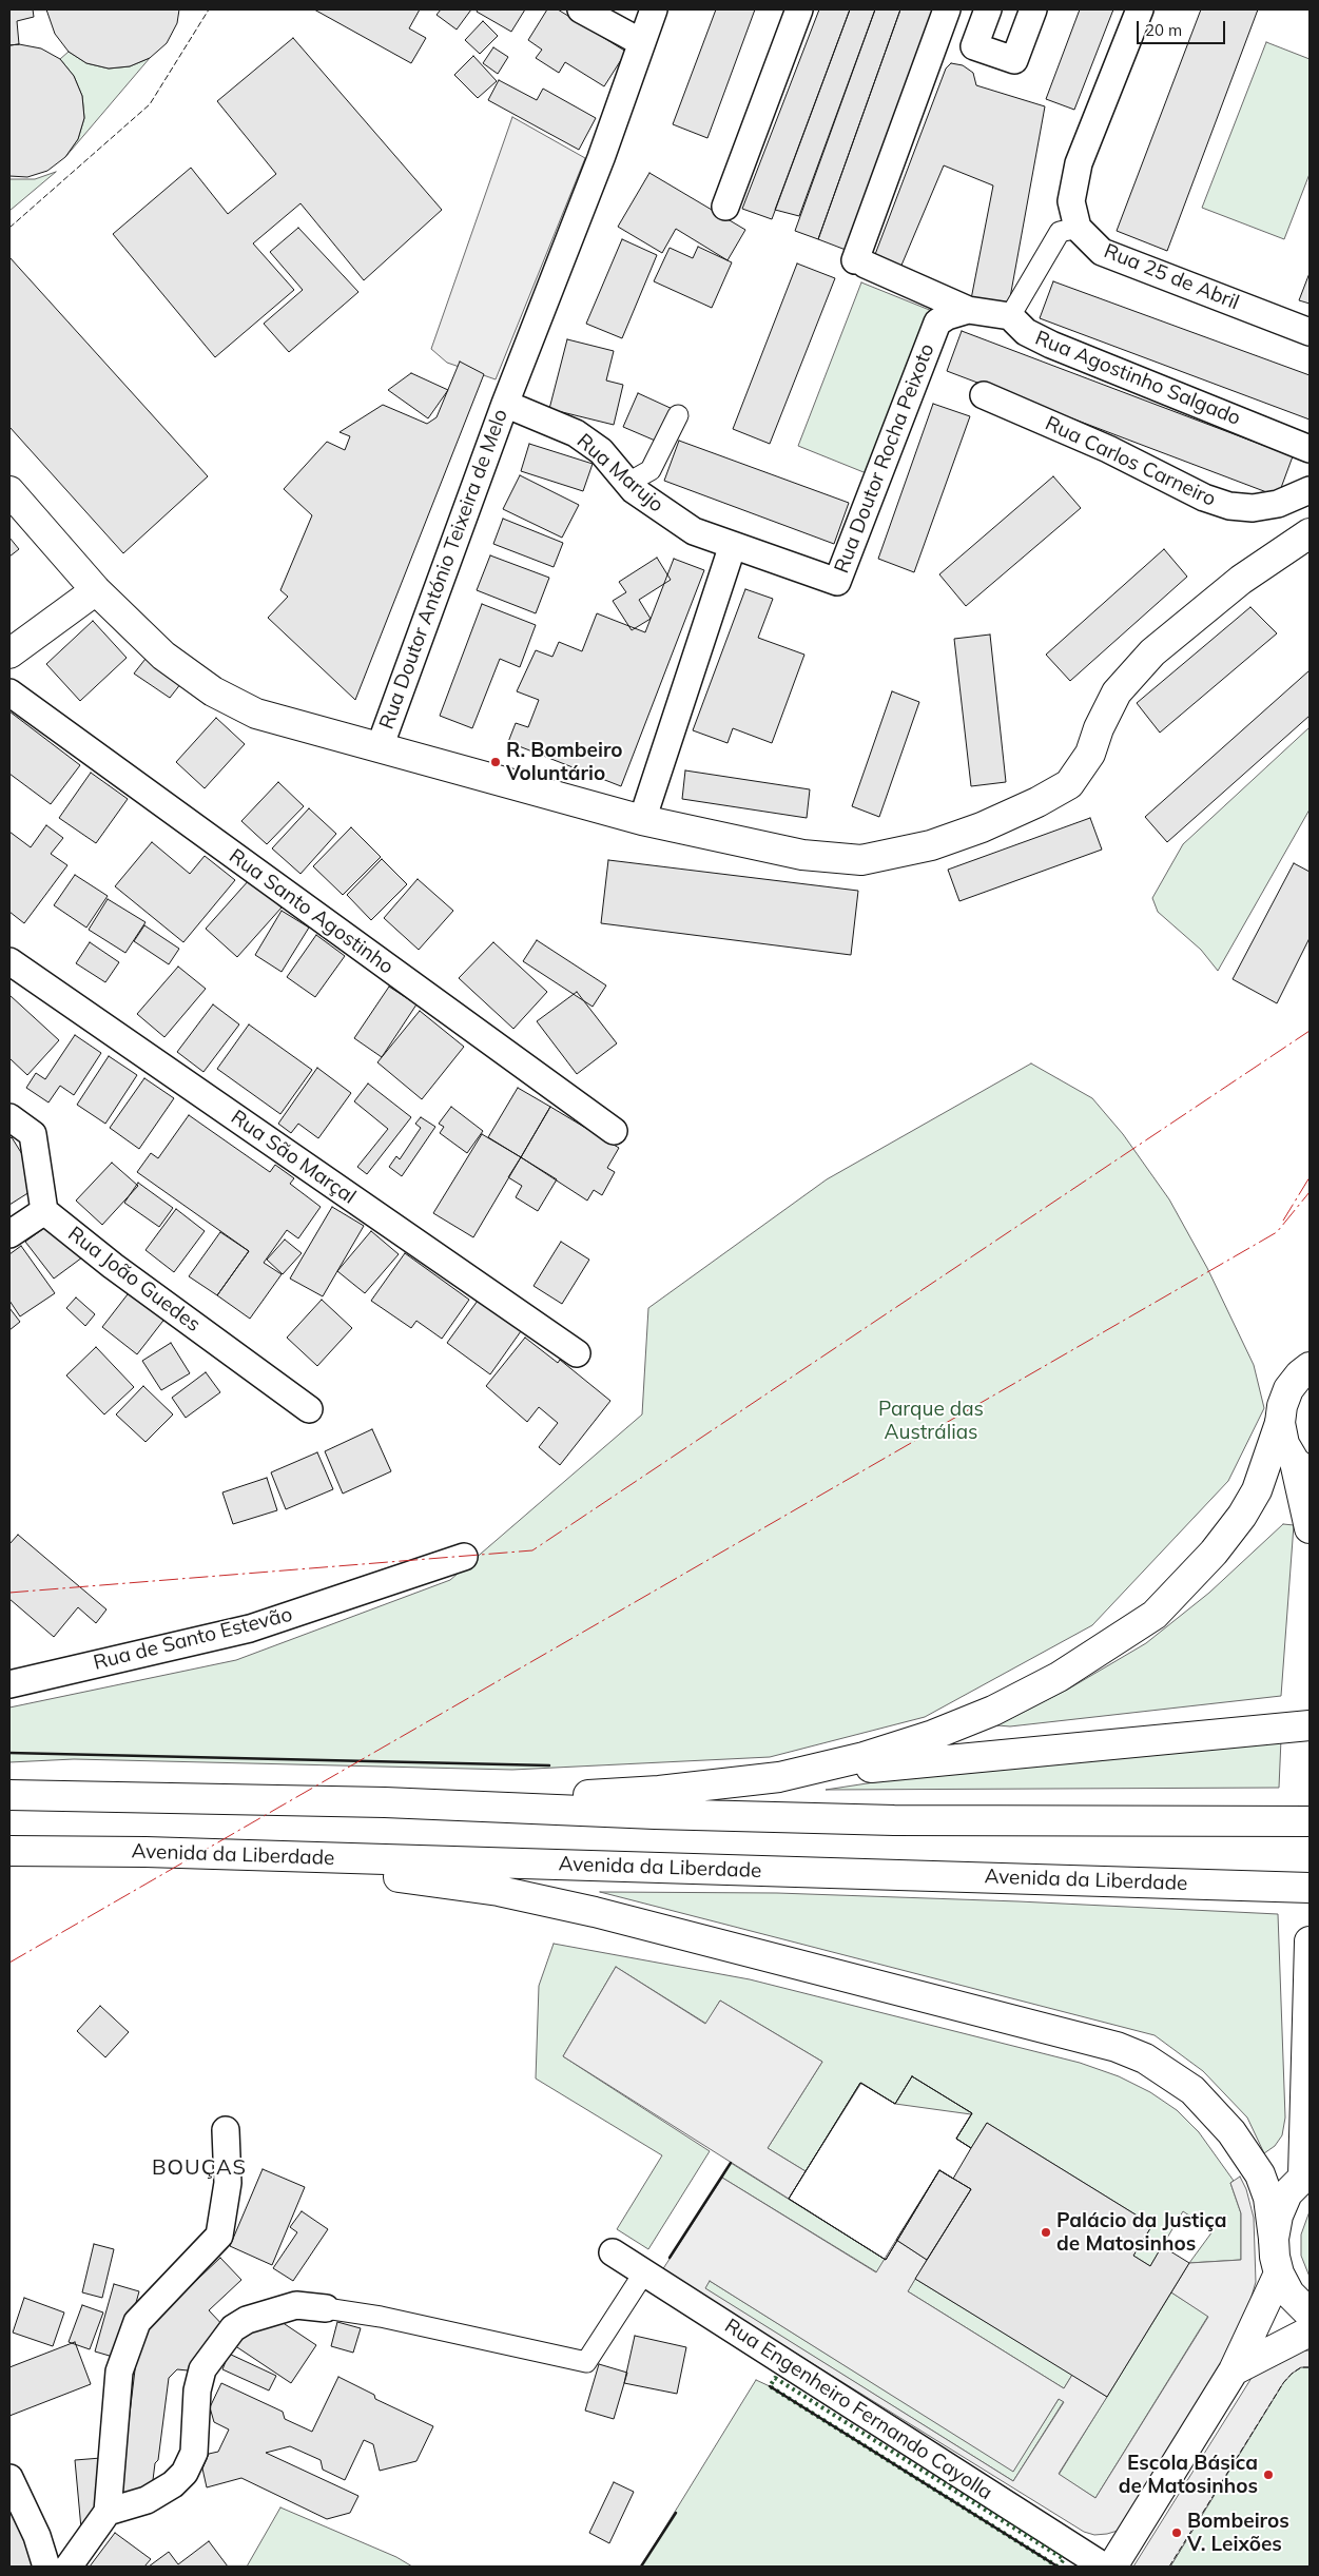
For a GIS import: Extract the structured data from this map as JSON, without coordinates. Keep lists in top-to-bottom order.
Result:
{
  "streets": {
    "main road": ["Rua Doutor António Teixeira de Melo", "Avenida da Liberdade"],
    "street": [
      "Rua 25 de Abril",
      "Rua Agostinho Salgado",
      "Rua Doutor Rocha Peixoto",
      "Rua Carlos Carneiro",
      "Rua Marujo",
      "Rua Santo Agostinho",
      "Rua São Marçal",
      "Rua João Guedes",
      "Rua de Santo Estevão",
      "Rua Engenheiro Fernando Cayolla"
    ]
  },
  "crossings": [
    ["Rua Doutor Rocha Peixoto", "Rua Marujo"],
    ["Rua Marujo", "Rua Doutor António Teixeira de Melo"]
  ],
  "districts": ["BOUÇAS"],
  "parks": ["Parque das Austrálias"],
  "places": [
    "R. Bombeiro Voluntário",
    "Palácio da Justiça de Matosinhos",
    "Escola Básica de Matosinhos",
    "Bombeiros V. Leixões"
  ],
  "scale_bar": "20 m"
}
